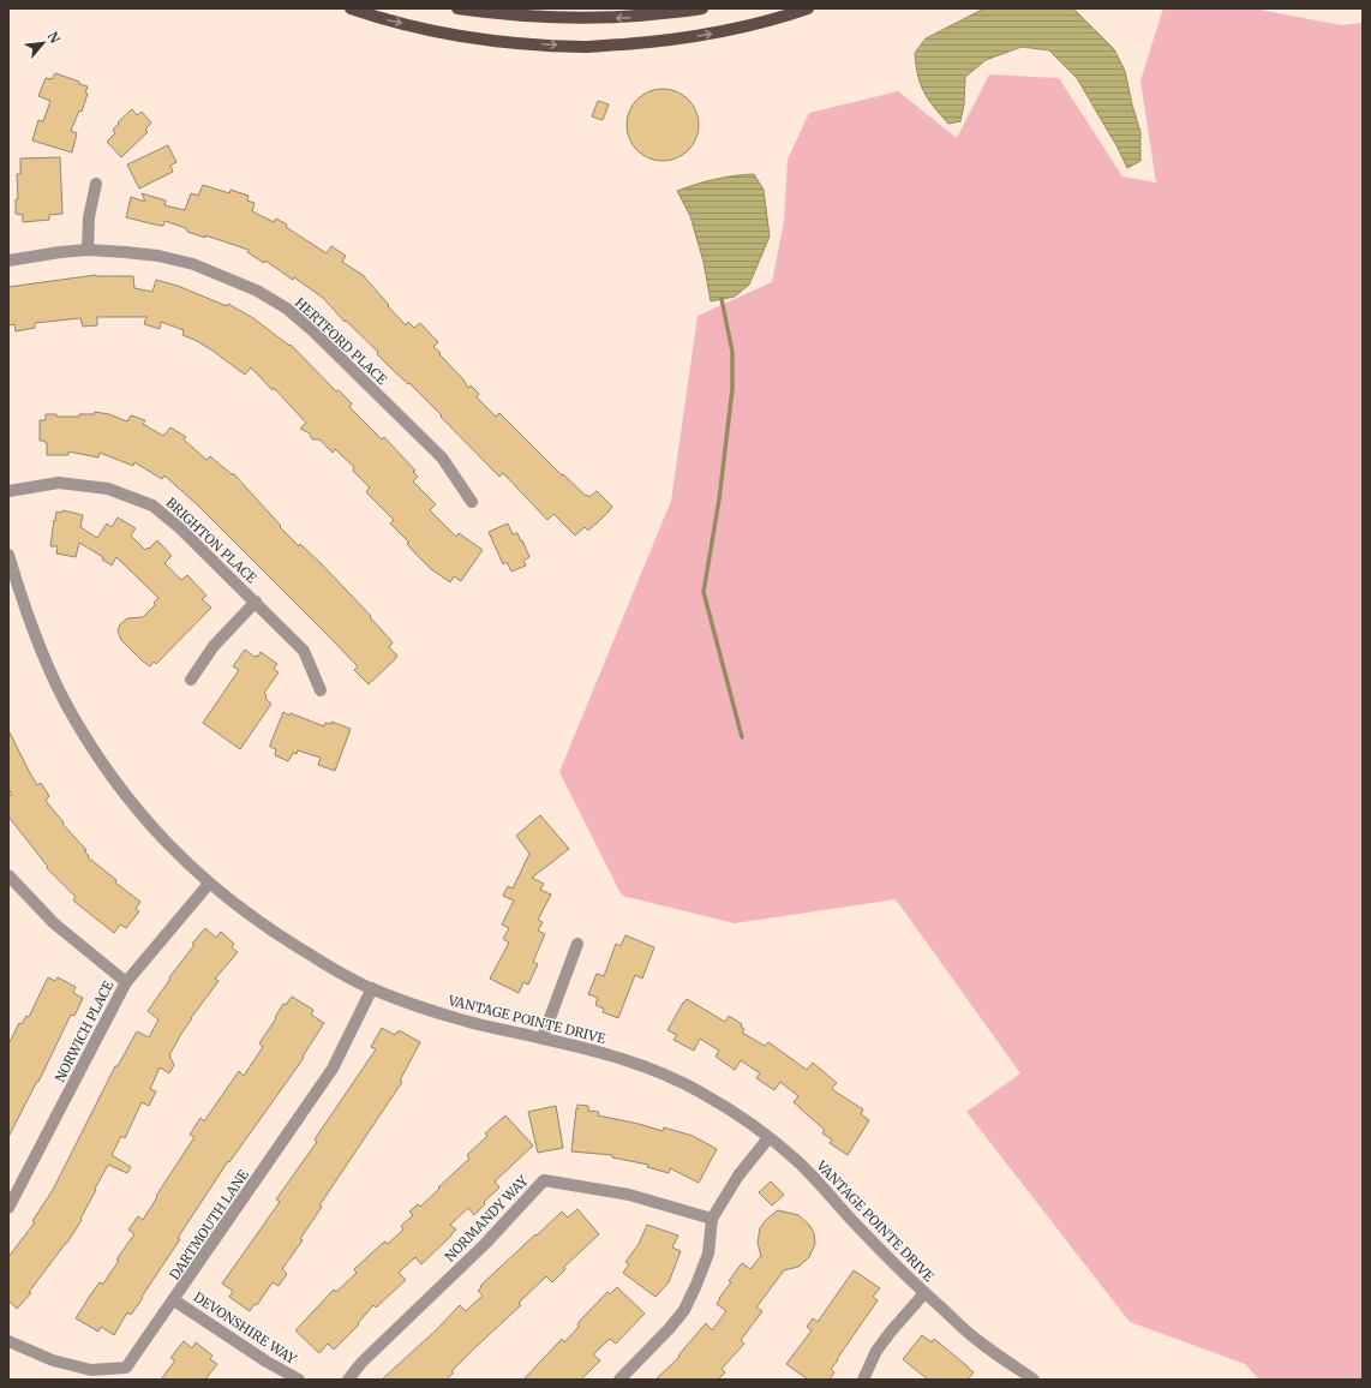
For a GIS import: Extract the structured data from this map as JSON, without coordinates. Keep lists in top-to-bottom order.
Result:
{
  "streets": {
    "street": [
      "HERTFORD PLACE",
      "BRIGHTON PLACE",
      "VANTAGE POINTE DRIVE",
      "NORWICH PLACE",
      "NORMANDY WAY",
      "DARTMOUTH LANE",
      "DEVONSHIRE WAY"
    ]
  },
  "crossings": [
    ["VANTAGE POINTE DRIVE", "NORWICH PLACE"],
    ["VANTAGE POINTE DRIVE", "DARTMOUTH LANE"],
    ["DARTMOUTH LANE", "DEVONSHIRE WAY"]
  ],
  "north": "top right"
}
